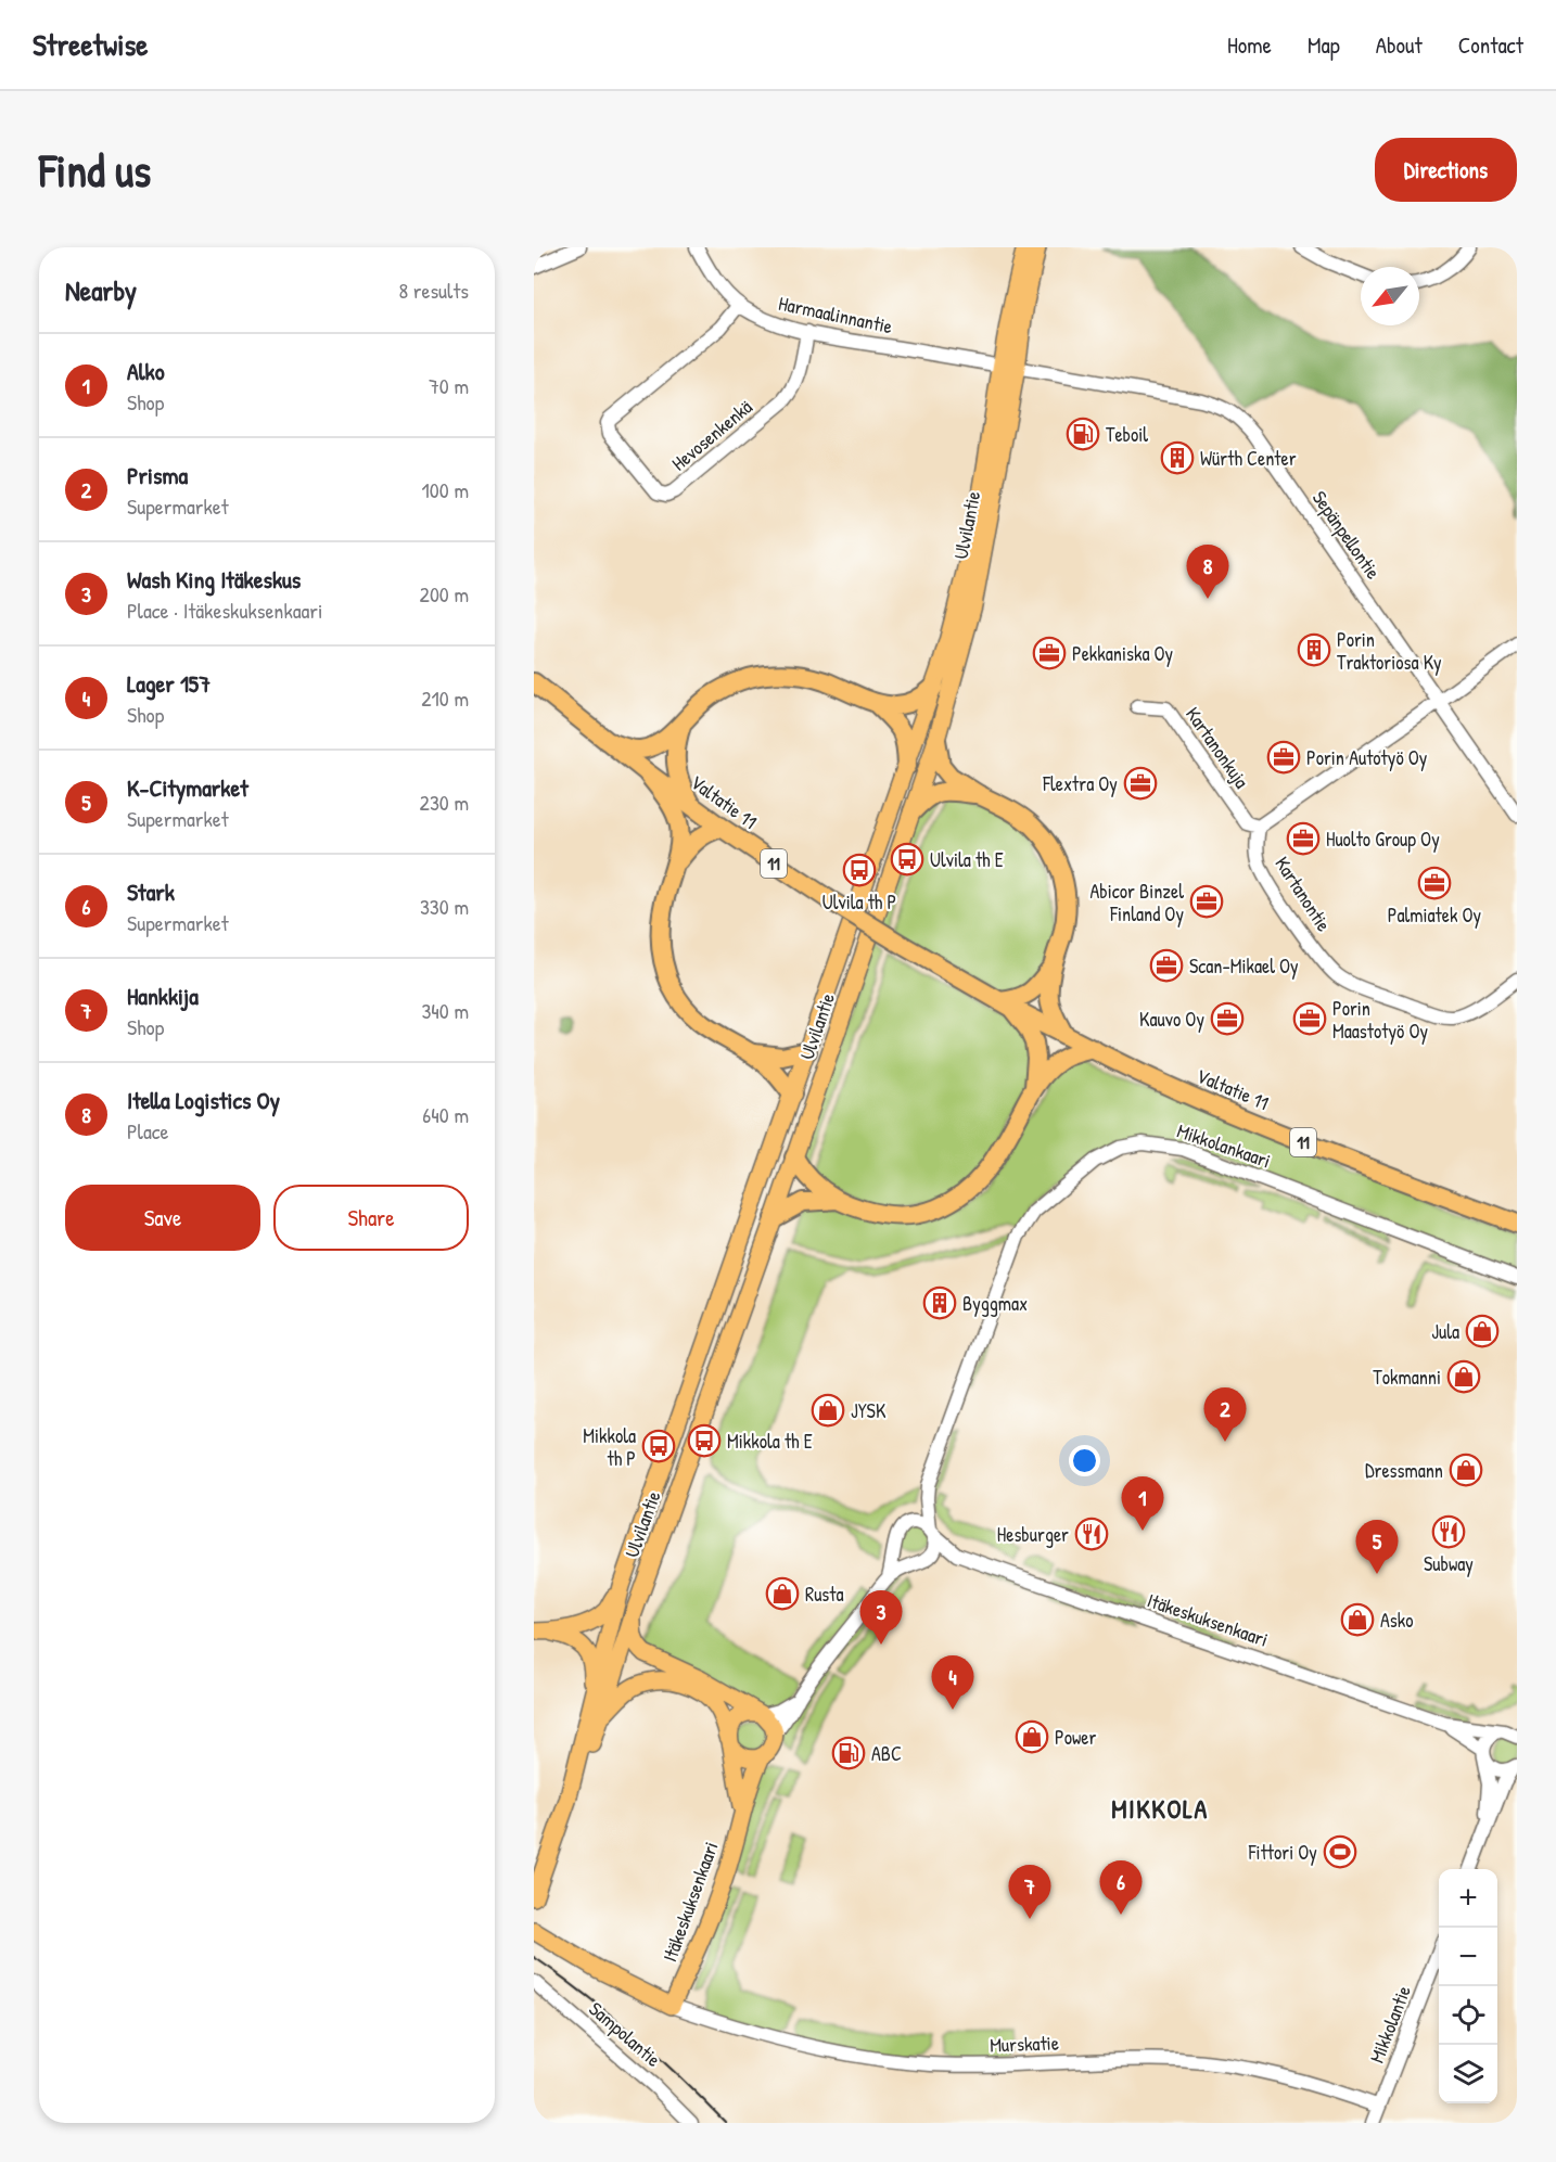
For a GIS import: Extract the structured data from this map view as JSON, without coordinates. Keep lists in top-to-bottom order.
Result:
{
  "streets": {
    "highway": ["Valtatie 11", "11"],
    "main road": ["Ulvilantie", "Itäkeskuksenkaari"],
    "street": [
      "Harmaalinnantie",
      "Hevosenkenkä",
      "Sepänpellontie",
      "Kartanonkuja",
      "Kartanontie",
      "Mikkolankaari",
      "Mikkolantie",
      "Sampolantie",
      "Murskatie"
    ]
  },
  "crossings": [
    ["Harmaalinnantie", "Hevosenkenkä"],
    ["Harmaalinnantie", "Ulvilantie"],
    ["Harmaalinnantie", "Sepänpellontie"],
    ["Ulvilantie", "Sepänpellontie"],
    ["Ulvilantie", "Itäkeskuksenkaari"],
    ["Kartanonkuja", "Kartanontie"],
    ["Mikkolankaari", "Itäkeskuksenkaari"],
    ["Itäkeskuksenkaari", "Murskatie"],
    ["Mikkolantie", "Murskatie"]
  ],
  "districts": ["MIKKOLA"],
  "places": {
    "fuel station": ["Teboil", "ABC"],
    "building": ["Würth Center", "Porin Traktoriosa Ky", "Byggmax"],
    "office": [
      "Pekkaniska Oy",
      "Porin Autotyö Oy",
      "Flextra Oy",
      "Huolto Group Oy",
      "Palmiatek Oy",
      "Abicor Binzel Finland Oy",
      "Scan-Mikael Oy",
      "Kauvo Oy",
      "Porin Maastotyö Oy"
    ],
    "bus stop": [
      "Ulvila th E",
      "Ulvila th P",
      "Mikkola th E",
      "Mikkola th P"
    ],
    "shop": [
      "Jula",
      "Tokmanni",
      "JYSK",
      "Dressmann",
      "Rusta",
      "Asko",
      "Power"
    ],
    "restaurant": ["Subway", "Hesburger"],
    "sports": ["Fittori Oy"]
  },
  "north": "bottom left",
  "page": {
    "header": "Streetwise",
    "nav": [
      "Home",
      "Map",
      "About",
      "Contact"
    ],
    "buttons": [
      "Directions",
      ["Save", "Share"]
    ],
    "title": "Find us",
    "heading": ["Nearby", "8 results"],
    "list": [
      {
        "mark": "1",
        "name": "Alko",
        "note": "Shop",
        "value": "70 m"
      },
      {
        "mark": "2",
        "name": "Prisma",
        "note": "Supermarket",
        "value": "100 m"
      },
      {
        "mark": "3",
        "name": "Wash King Itäkeskus",
        "note": "Place · Itäkeskuksenkaari",
        "value": "200 m"
      },
      {
        "mark": "4",
        "name": "Lager 157",
        "note": "Shop",
        "value": "210 m"
      },
      {
        "mark": "5",
        "name": "K-Citymarket",
        "note": "Supermarket",
        "value": "230 m"
      },
      {
        "mark": "6",
        "name": "Stark",
        "note": "Supermarket",
        "value": "330 m"
      },
      {
        "mark": "7",
        "name": "Hankkija",
        "note": "Shop",
        "value": "340 m"
      },
      {
        "mark": "8",
        "name": "Itella Logistics Oy",
        "note": "Place",
        "value": "640 m"
      }
    ],
    "pins": [
      "8",
      "2",
      "1",
      "5",
      "3",
      "4",
      "6",
      "7"
    ],
    "map_buttons": ["+", "−"]
  }
}
